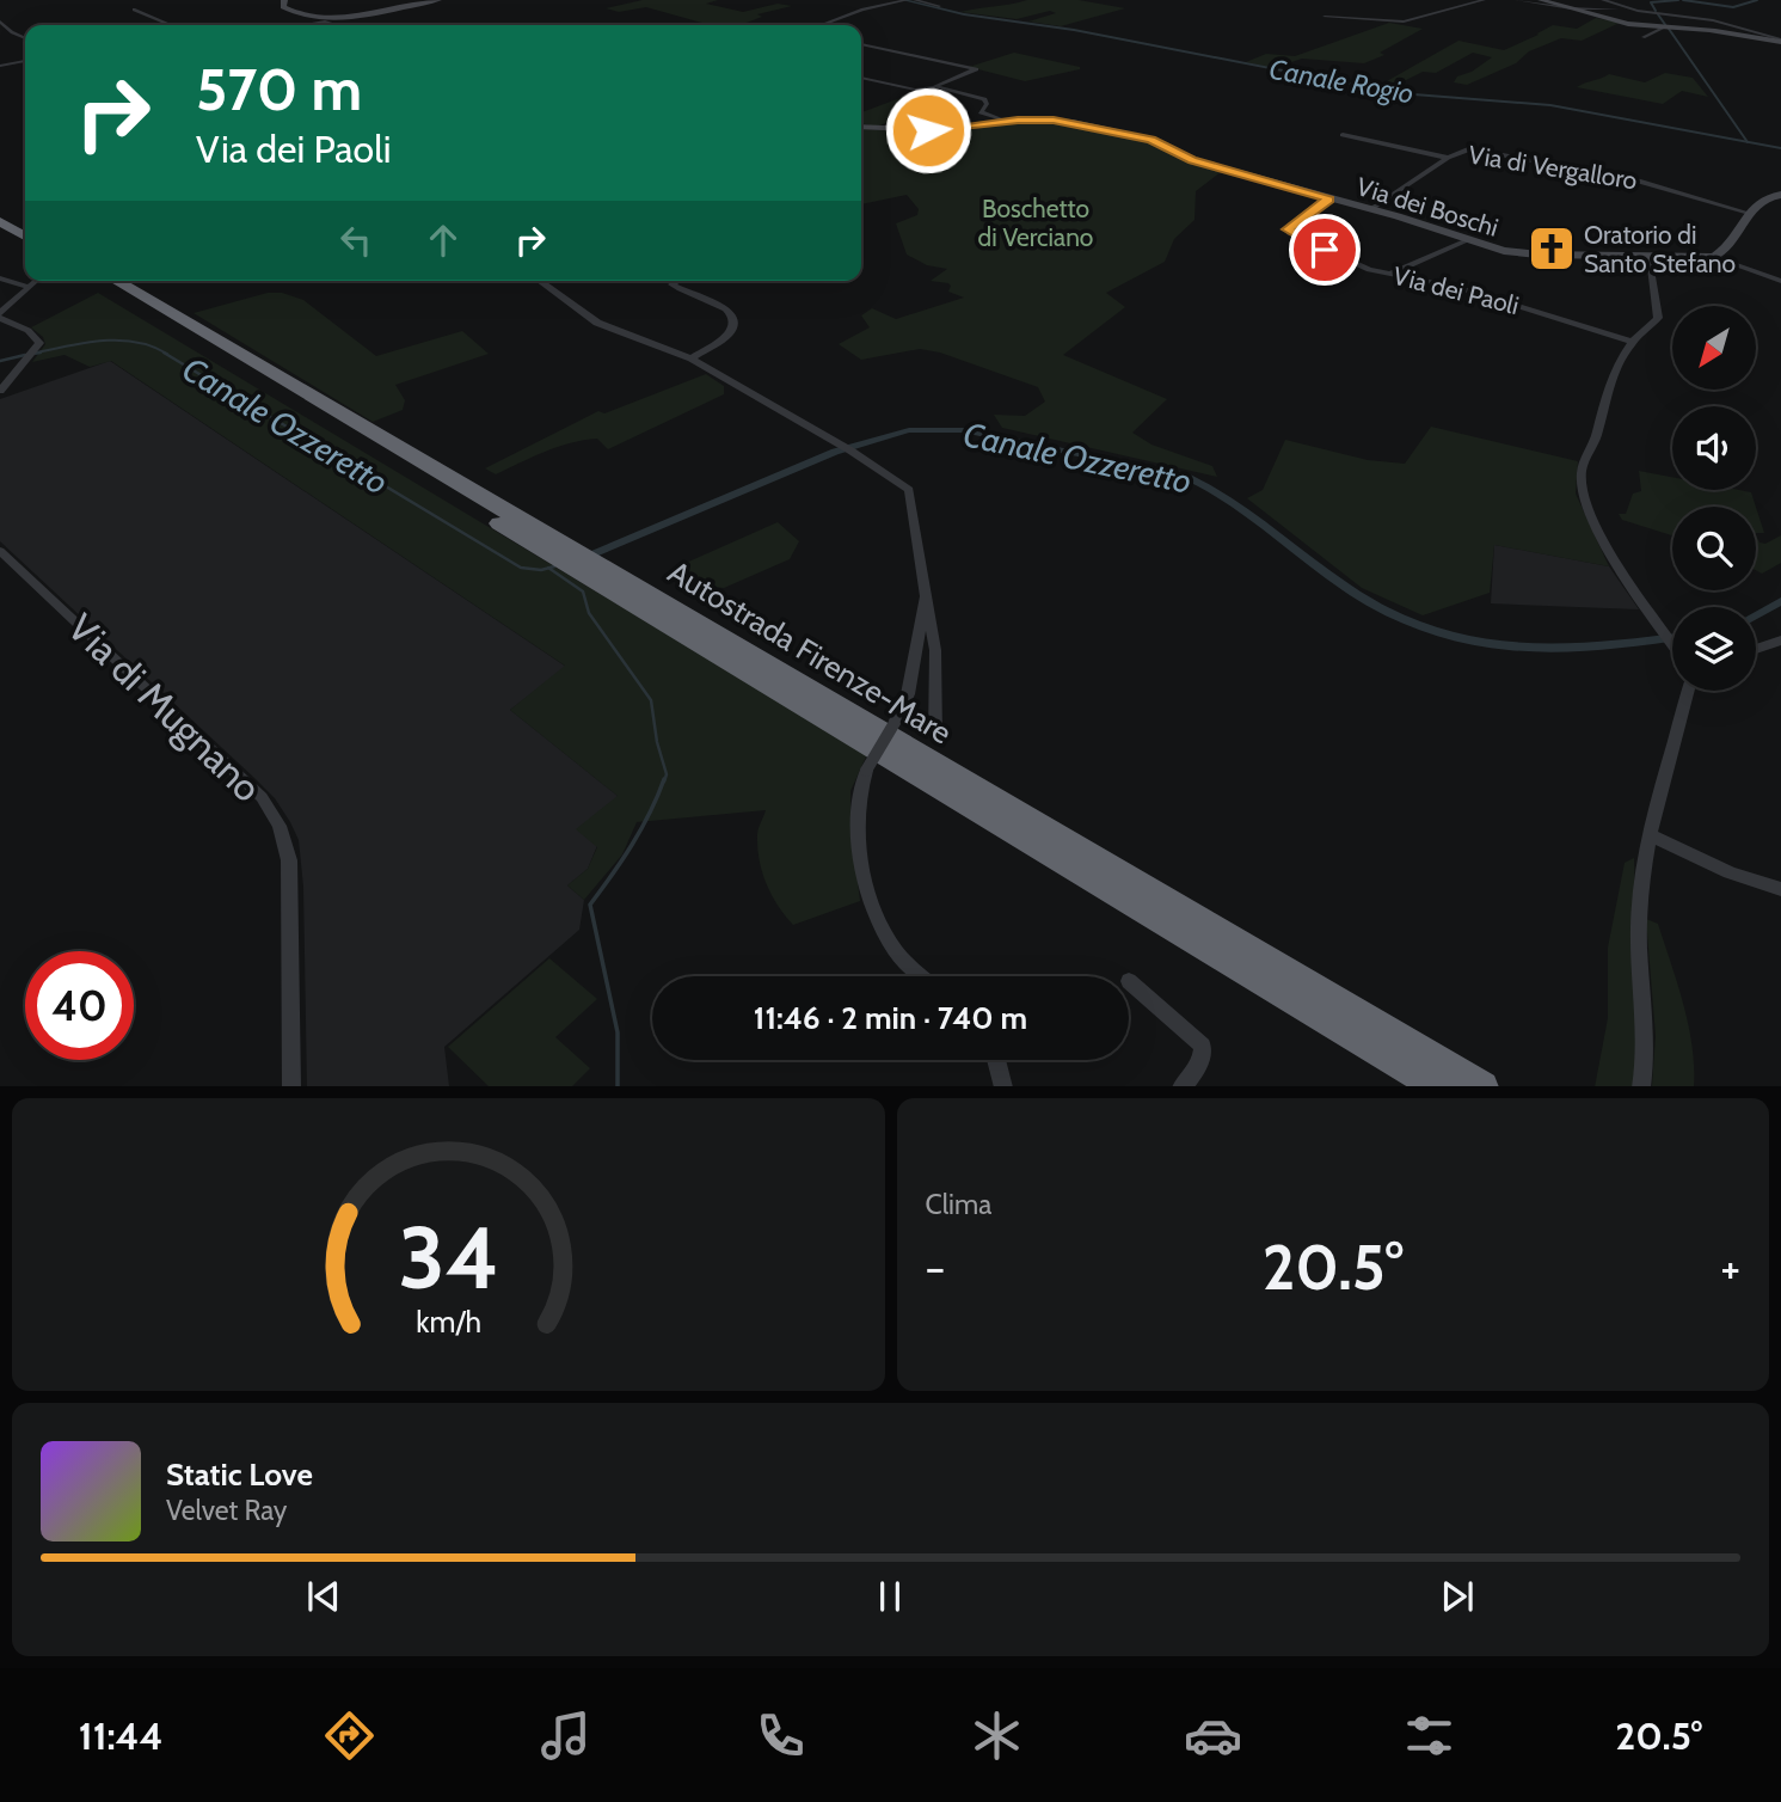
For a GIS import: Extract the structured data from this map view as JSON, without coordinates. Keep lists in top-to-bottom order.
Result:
{
  "streets": {
    "highway": ["Autostrada Firenze-Mare"],
    "street": [
      "Via di Vergalloro",
      "Via dei Boschi",
      "Via dei Paoli",
      "Via di Mugnano"
    ]
  },
  "crossings": [
    ["Via di Vergalloro", "Via dei Boschi"],
    ["Via dei Boschi", "Via dei Paoli"]
  ],
  "water": ["Canale Rogio", "Canale Ozzeretto"],
  "parks": ["Boschetto di Verciano"],
  "places": {
    "church": ["Oratorio di Santo Stefano"]
  },
  "north": "bottom left",
  "page": {
    "turn": ["570 m", "Via dei Paoli"],
    "limit": "40",
    "trip": "11:46 · 2 min · 740 m",
    "tile": "Clima",
    "heat": ["−", "20.5°", "+"],
    "song": ["Static Love", "Velvet Ray"],
    "tabs": ["11:44", "20.5°"],
    "gauge": ["34", "km/h"]
  }
}
